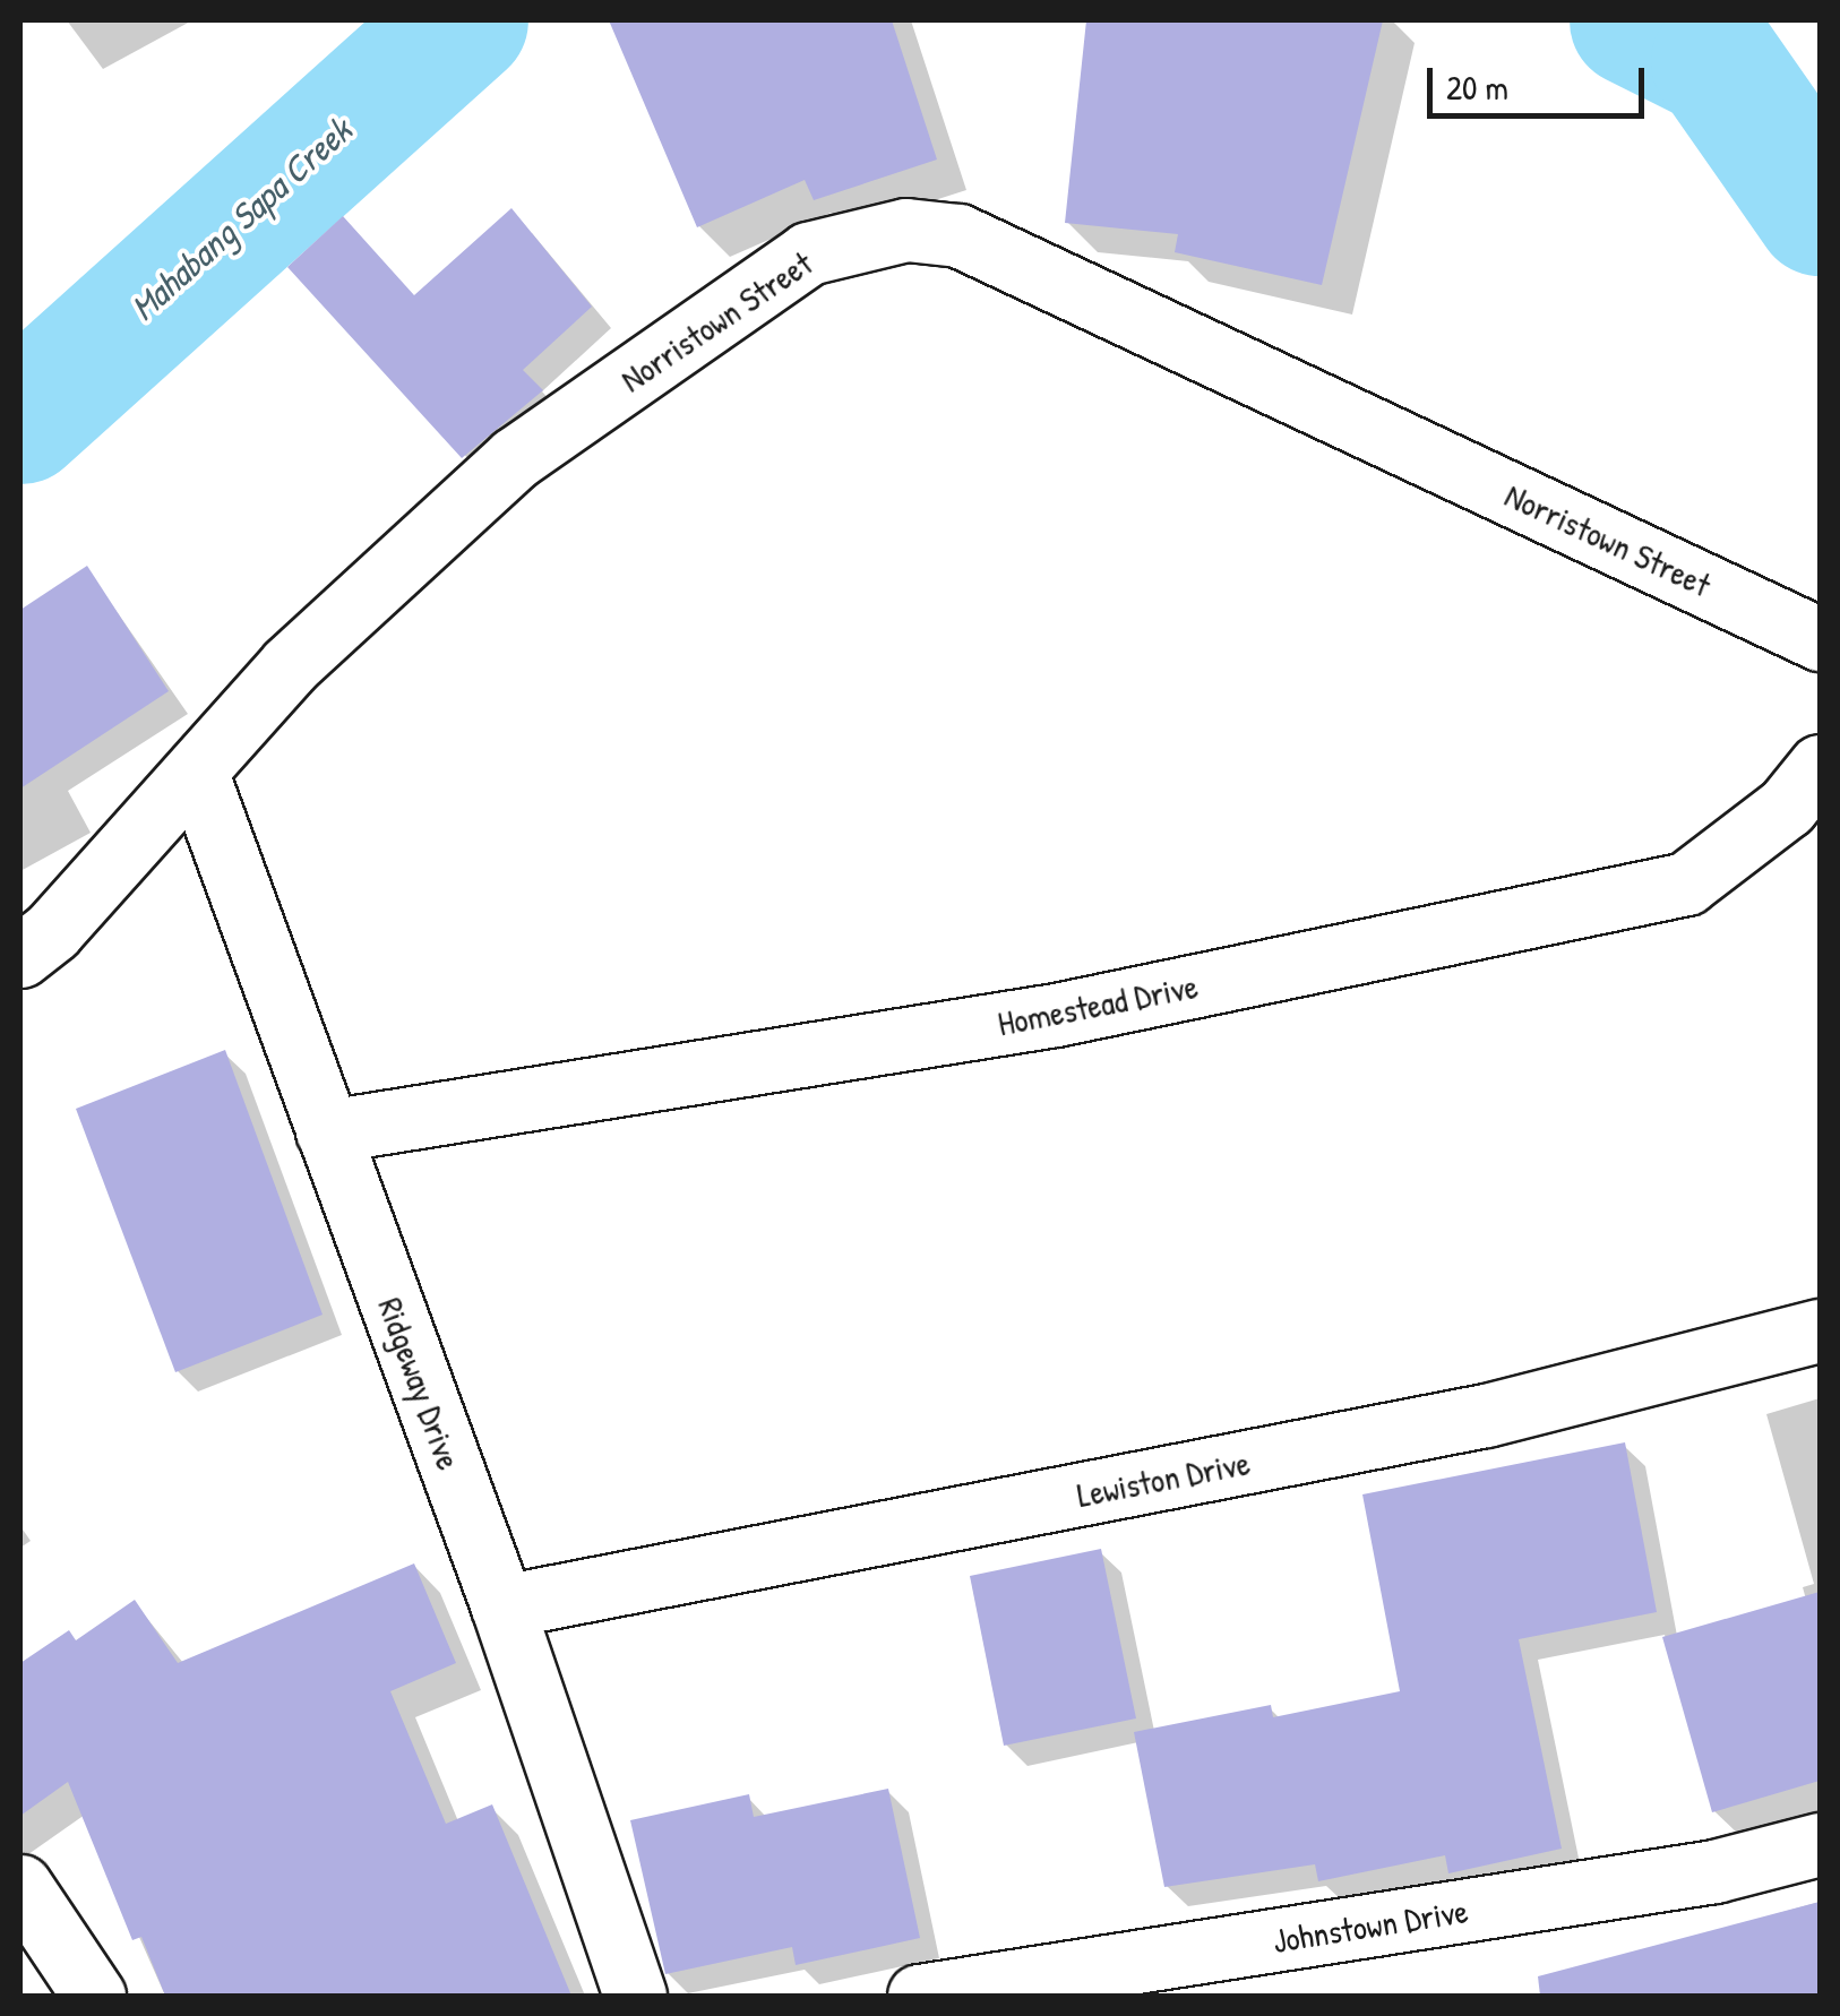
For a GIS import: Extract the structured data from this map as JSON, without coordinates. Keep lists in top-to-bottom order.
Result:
{
  "streets": {
    "street": [
      "Norristown Street",
      "Homestead Drive",
      "Ridgeway Drive",
      "Lewiston Drive",
      "Johnstown Drive"
    ]
  },
  "crossings": [
    ["Norristown Street", "Ridgeway Drive"],
    ["Homestead Drive", "Ridgeway Drive"],
    ["Ridgeway Drive", "Lewiston Drive"]
  ],
  "water": ["Mahabang Sapa Creek"],
  "scale_bar": "20 m"
}
